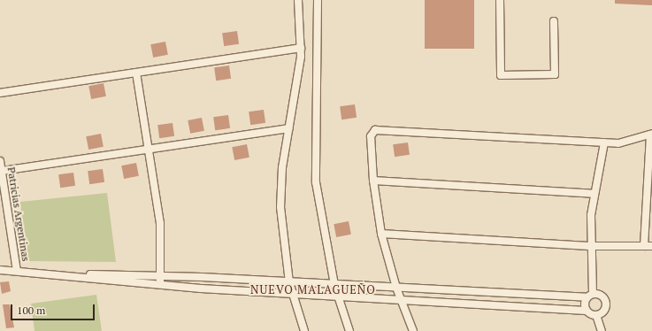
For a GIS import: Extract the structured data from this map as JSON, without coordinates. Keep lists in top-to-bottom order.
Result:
{
  "streets": {
    "street": ["Patricias Argentinas"]
  },
  "districts": ["NUEVO MALAGUEÑO"],
  "scale_bar": "100 m"
}
